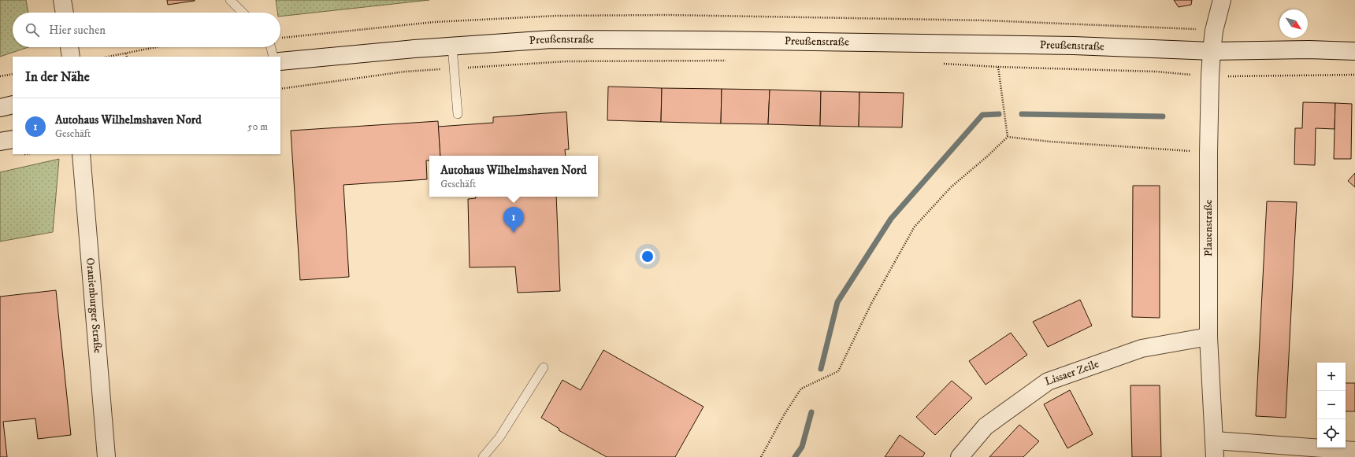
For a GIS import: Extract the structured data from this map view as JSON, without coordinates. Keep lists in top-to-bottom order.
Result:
{
  "streets": {
    "street": [
      "Preußenstraße",
      "Plauenstraße",
      "Oranienburger Straße",
      "Lissaer Zeile"
    ]
  },
  "crossings": [
    ["Preußenstraße", "Plauenstraße"],
    ["Plauenstraße", "Lissaer Zeile"]
  ],
  "north": "bottom right",
  "page": {
    "search": "Hier suchen",
    "heading": "In der Nähe",
    "list": [
      {
        "mark": "1",
        "name": "Autohaus Wilhelmshaven Nord",
        "note": "Geschäft",
        "value": "50 m"
      }
    ],
    "popup": ["Autohaus Wilhelmshaven Nord", "Geschäft"],
    "pins": "1",
    "map_buttons": ["+", "−"]
  }
}
